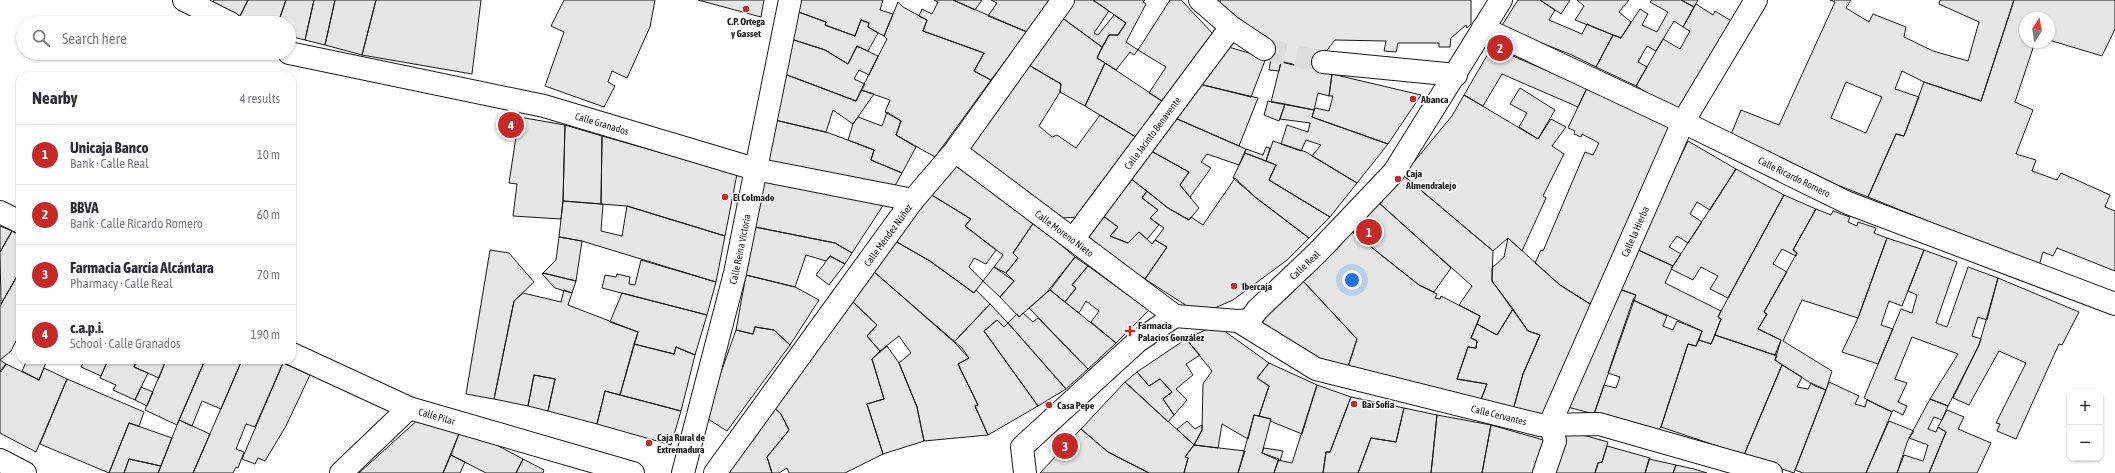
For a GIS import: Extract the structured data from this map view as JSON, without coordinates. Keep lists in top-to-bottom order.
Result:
{
  "streets": {
    "street": [
      "Calle Granados",
      "Calle Jacinto Benavente",
      "Calle Ricardo Romero",
      "Calle la Hierba",
      "Calle Moreno Nieto",
      "Calle Méndez Núñez",
      "Calle Reina Victoria",
      "Calle Real",
      "Calle Cervantes",
      "Calle Pilar"
    ]
  },
  "crossings": [
    ["Calle Granados", "Calle Méndez Núñez"],
    ["Calle Granados", "Calle Reina Victoria"],
    ["Calle Jacinto Benavente", "Calle Moreno Nieto"],
    ["Calle Ricardo Romero", "Calle la Hierba"],
    ["Calle Ricardo Romero", "Calle Real"],
    ["Calle la Hierba", "Calle Cervantes"],
    ["Calle Moreno Nieto", "Calle Méndez Núñez"],
    ["Calle Moreno Nieto", "Calle Real"],
    ["Calle Real", "Calle Cervantes"]
  ],
  "places": {
    "other": [
      "C.P. Ortega y Gasset",
      "Abanca",
      "Caja Almendralejo",
      "El Colmado",
      "Ibercaja",
      "Bar Sofía",
      "Casa Pepe",
      "Caja Rural de Extremadura"
    ],
    "health": ["Farmacia Palacios González"]
  },
  "north": "top",
  "page": {
    "search": "Search here",
    "pins": [
      "2",
      "4",
      "1",
      "3"
    ],
    "heading": ["Nearby", "4 results"],
    "list": [
      {
        "mark": "1",
        "name": "Unicaja Banco",
        "note": "Bank · Calle Real",
        "value": "10 m"
      },
      {
        "mark": "2",
        "name": "BBVA",
        "note": "Bank · Calle Ricardo Romero",
        "value": "60 m"
      },
      {
        "mark": "3",
        "name": "Farmacia García Alcántara",
        "note": "Pharmacy · Calle Real",
        "value": "70 m"
      },
      {
        "mark": "4",
        "name": "c.a.p.i.",
        "note": "School · Calle Granados",
        "value": "190 m"
      }
    ],
    "map_buttons": ["+", "−"]
  }
}
